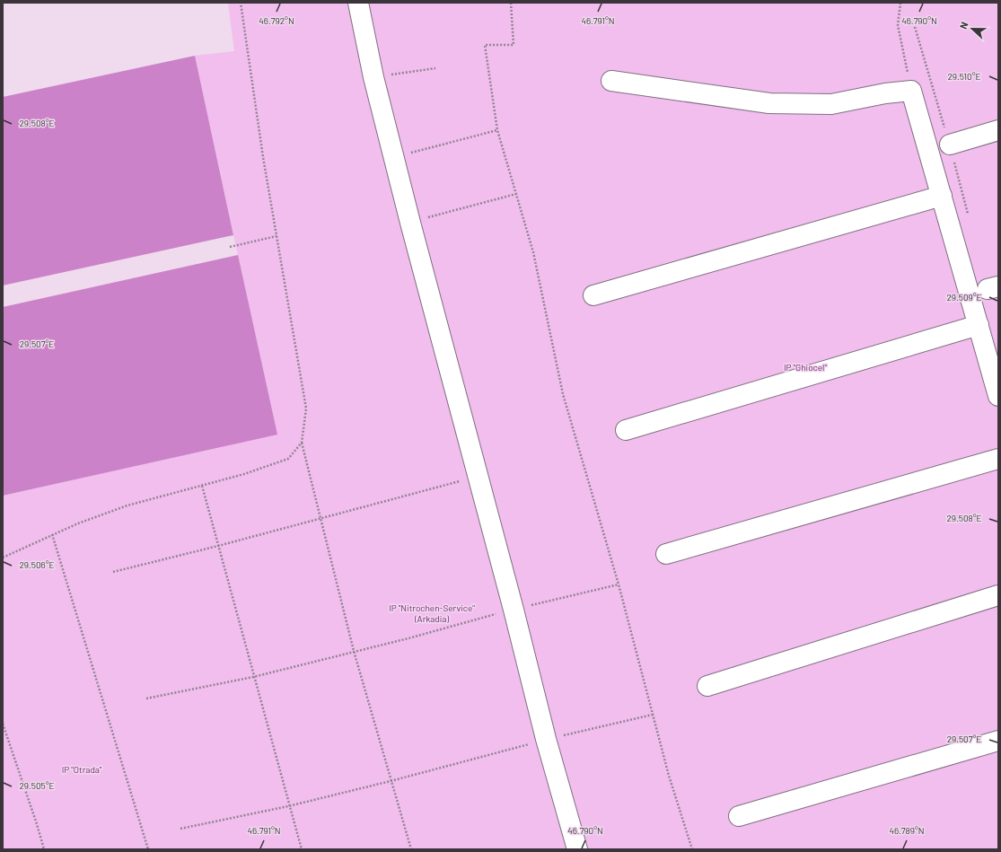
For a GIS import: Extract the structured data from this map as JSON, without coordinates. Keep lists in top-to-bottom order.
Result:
{
  "parks": ["IP \"Ghiocel\"", "IP \"Nitrochen-Service\" (Arkadia)", "IP \"Otrada\""],
  "north": "left",
  "coordinates": [
    "46.792°N",
    "46.791°N",
    "46.790°N",
    "29.510°E",
    "29.508°E",
    "29.509°E",
    "29.507°E",
    "29.506°E",
    "29.505°E",
    "46.789°N"
  ]
}
